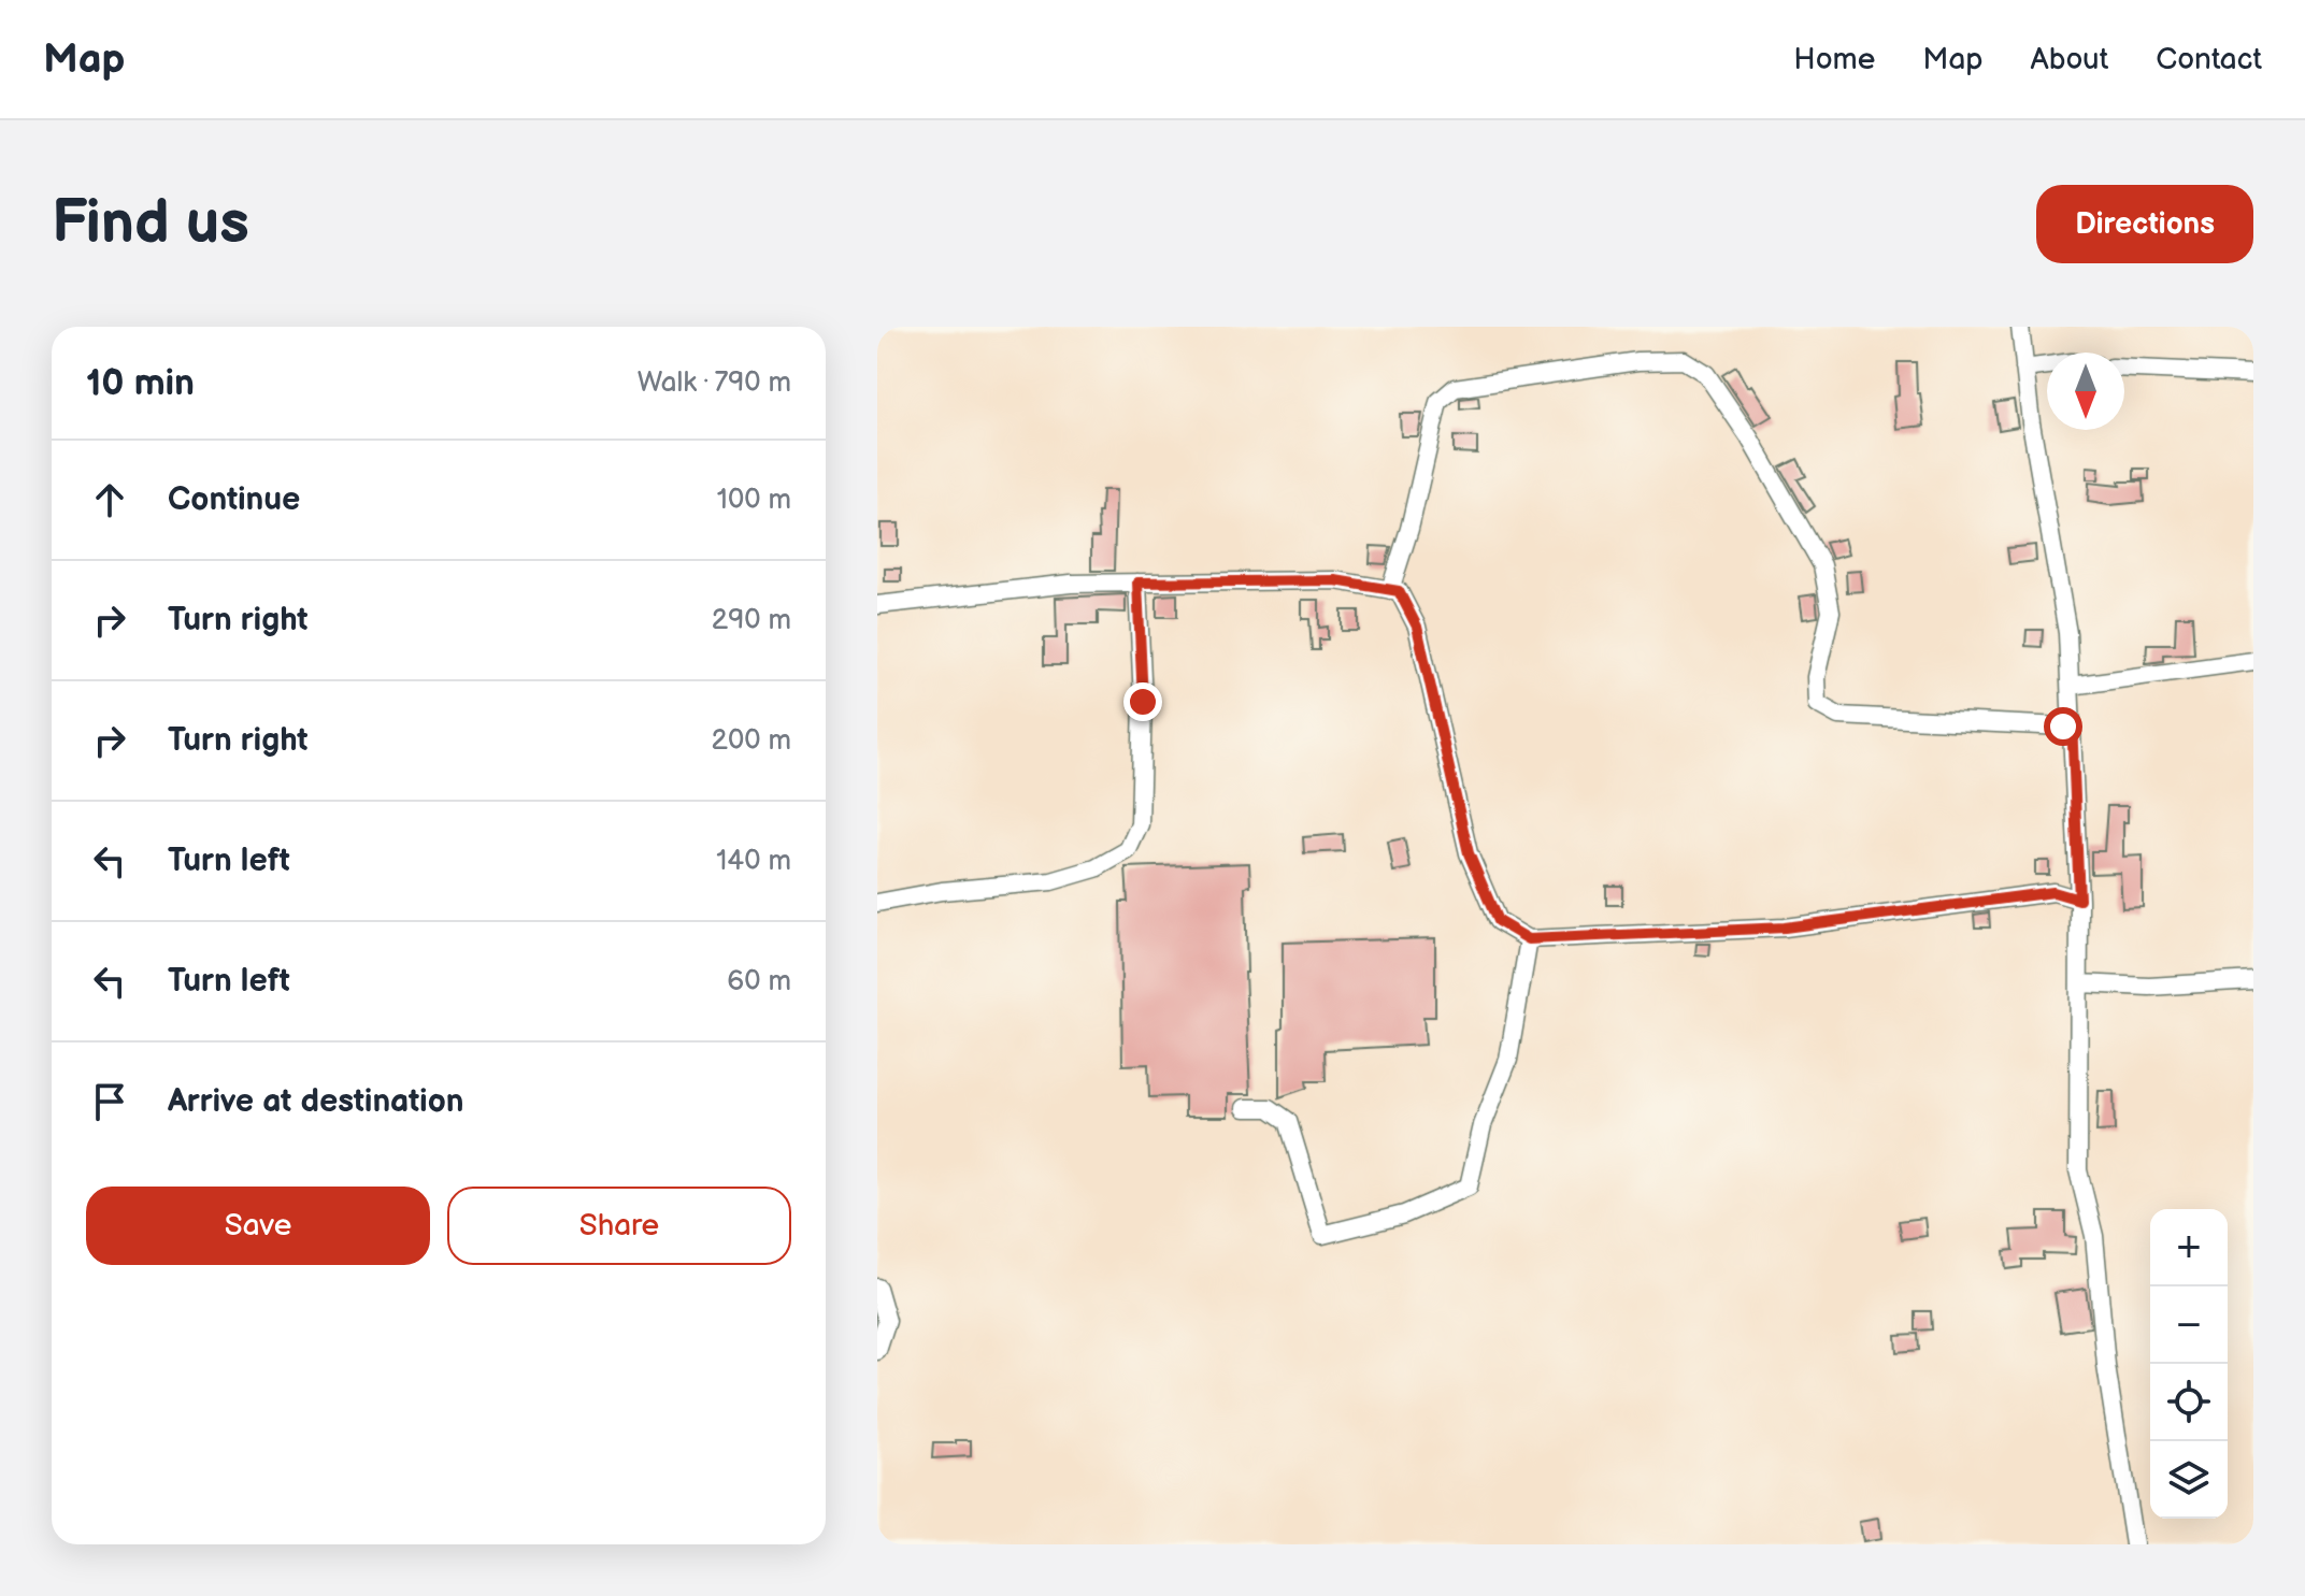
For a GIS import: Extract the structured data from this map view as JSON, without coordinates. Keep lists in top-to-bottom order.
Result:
{
  "north": "bottom",
  "page": {
    "header": "Map",
    "nav": [
      "Home",
      "Map",
      "About",
      "Contact"
    ],
    "buttons": [
      "Directions",
      ["Save", "Share"]
    ],
    "title": "Find us",
    "heading": ["10 min", "Walk · 790 m"],
    "list": [
      ["Continue", "100 m"],
      ["Turn right", "290 m"],
      ["Turn right", "200 m"],
      ["Turn left", "140 m"],
      ["Turn left", "60 m"],
      "Arrive at destination"
    ],
    "map_buttons": ["+", "−"]
  }
}
